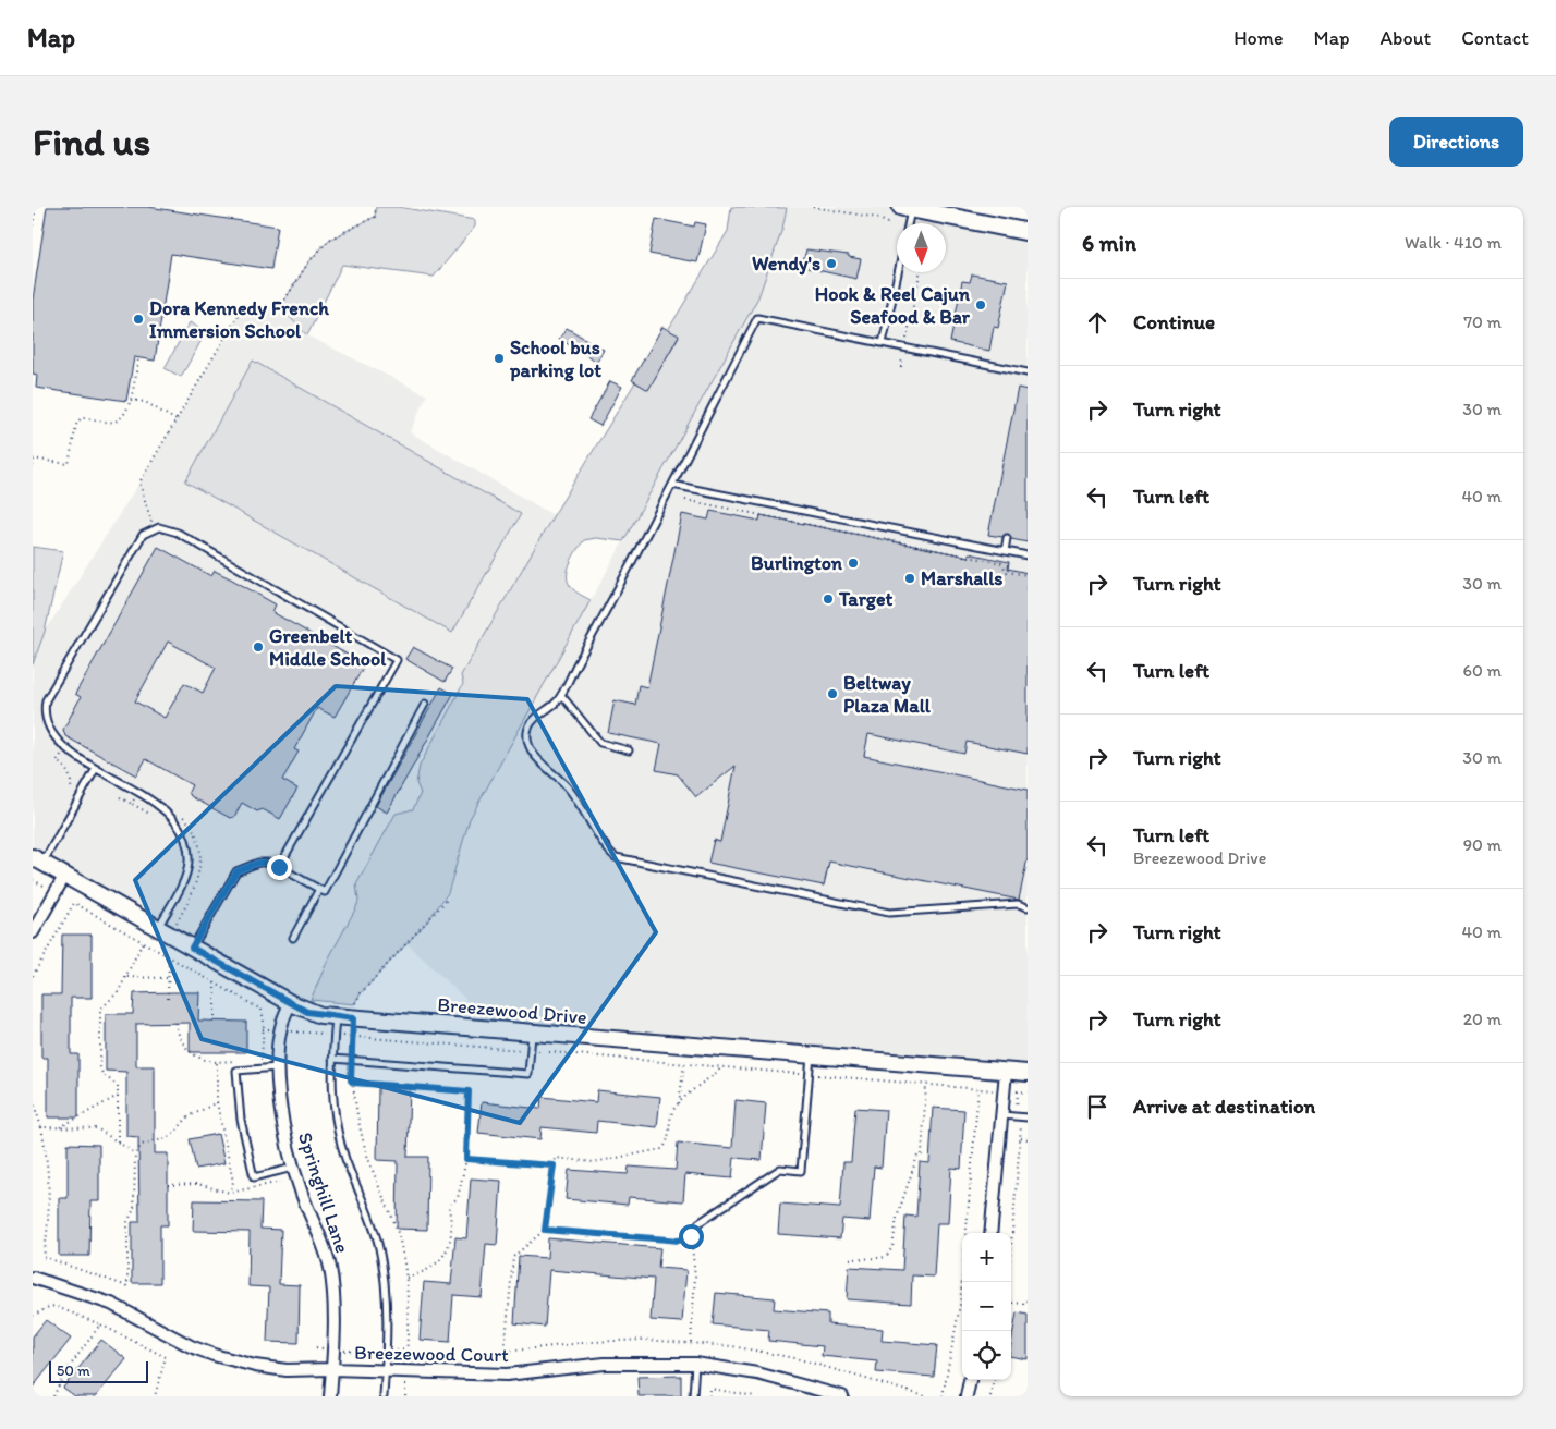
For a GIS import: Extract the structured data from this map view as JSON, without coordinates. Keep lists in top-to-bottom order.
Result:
{
  "streets": {
    "street": ["Breezewood Drive", "Springhill Lane", "Breezewood Court"]
  },
  "crossings": [
    ["Breezewood Drive", "Springhill Lane"],
    ["Springhill Lane", "Breezewood Court"]
  ],
  "places": [
    "Wendy's",
    "Hook & Reel Cajun Seafood & Bar",
    "Dora Kennedy French Immersion School",
    "School bus parking lot",
    "Burlington",
    "Marshalls",
    "Target",
    "Greenbelt Middle School",
    "Beltway Plaza Mall"
  ],
  "scale_bar": "50 m",
  "north": "bottom",
  "page": {
    "header": "Map",
    "nav": [
      "Home",
      "Map",
      "About",
      "Contact"
    ],
    "buttons": "Directions",
    "title": "Find us",
    "heading": ["6 min", "Walk · 410 m"],
    "list": [
      ["Continue", "70 m"],
      ["Turn right", "30 m"],
      ["Turn left", "40 m"],
      ["Turn right", "30 m"],
      ["Turn left", "60 m"],
      ["Turn right", "30 m"],
      ["Turn left", "Breezewood Drive", "90 m"],
      ["Turn right", "40 m"],
      ["Turn right", "20 m"],
      "Arrive at destination"
    ],
    "map_buttons": ["+", "−"],
    "scale": "50 m"
  }
}
